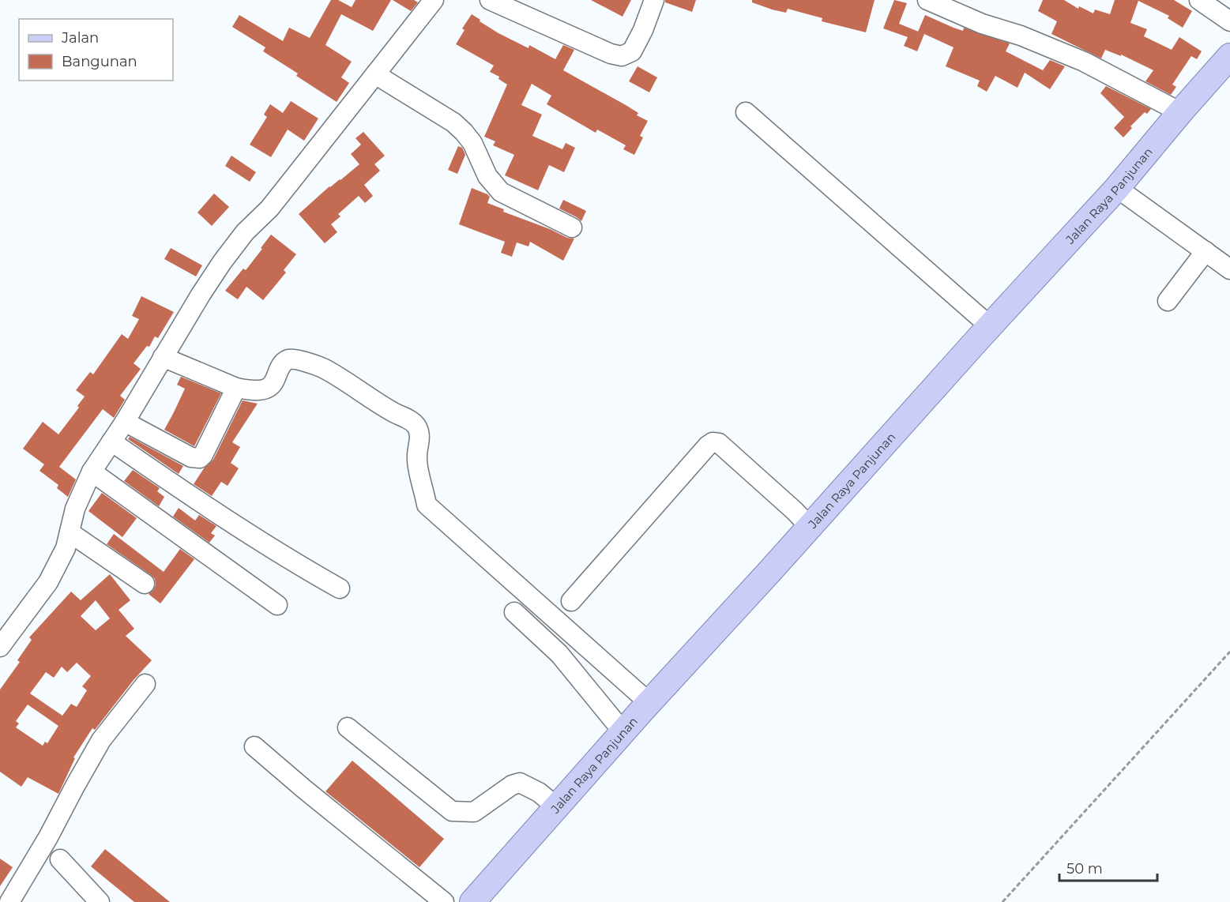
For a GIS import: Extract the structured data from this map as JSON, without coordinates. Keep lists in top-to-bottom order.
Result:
{
  "streets": {
    "main road": ["Jalan Raya Panjunan"]
  },
  "legend": ["Jalan", "Bangunan"],
  "scale_bar": "50 m"
}
